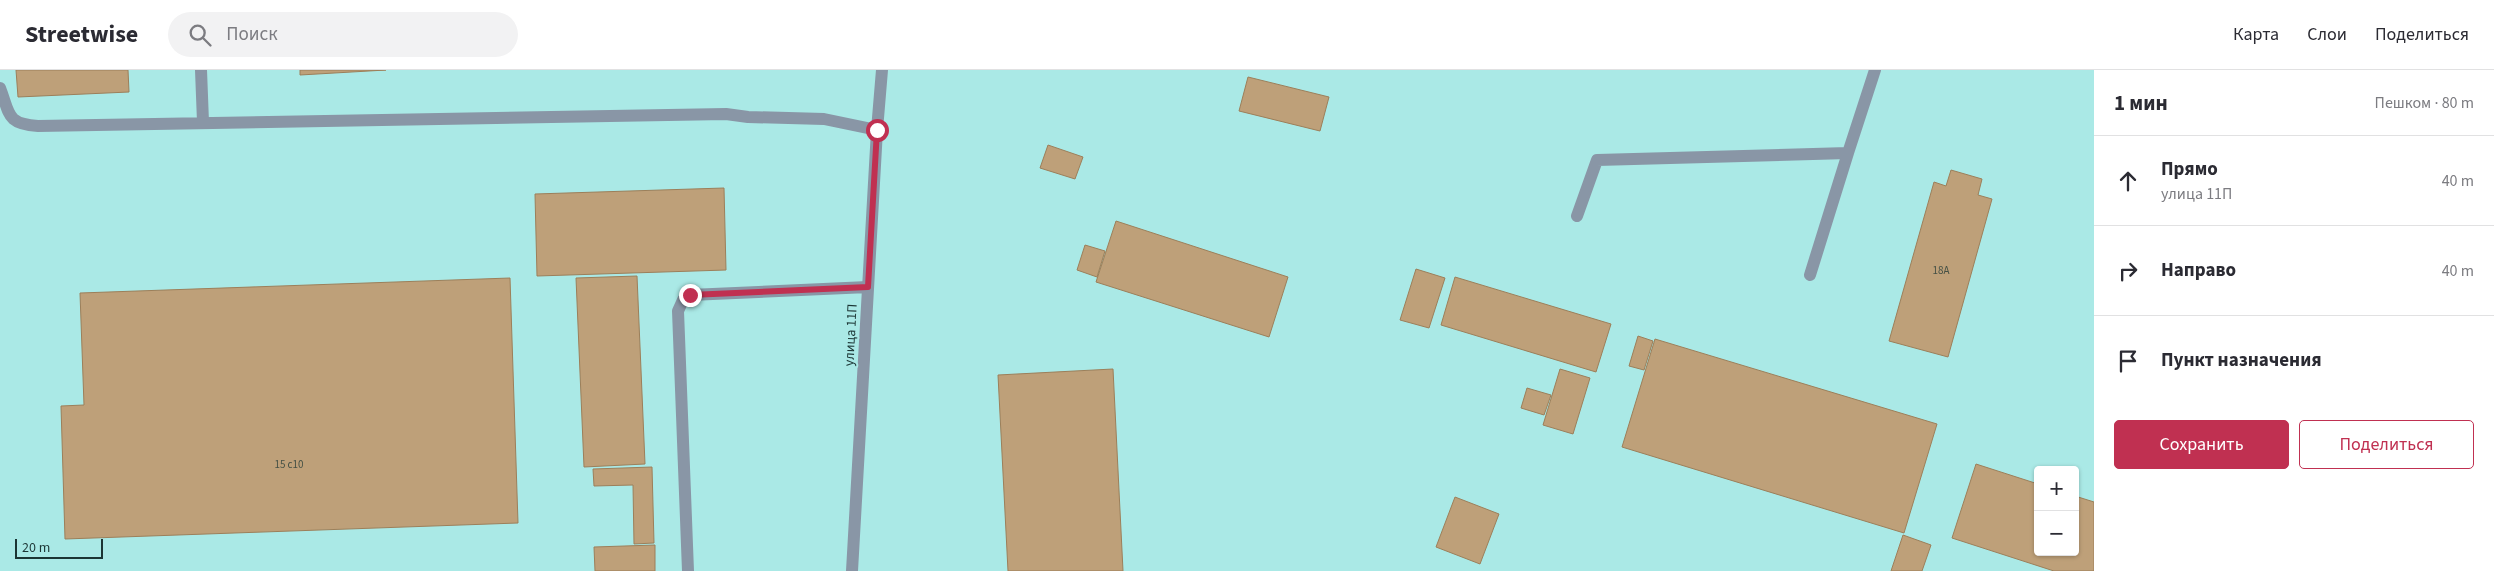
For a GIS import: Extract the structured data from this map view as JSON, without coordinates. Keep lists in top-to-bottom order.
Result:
{
  "streets": {
    "street": ["улица 11П"]
  },
  "house_numbers": ["18А", "15 с10"],
  "scale_bar": "20 m",
  "page": {
    "header": "Streetwise",
    "search": "Поиск",
    "nav": ["Карта", "Слои", "Поделиться"],
    "heading": ["1 мин", "Пешком · 80 m"],
    "list": [
      ["Прямо", "улица 11П", "40 m"],
      ["Направо", "40 m"],
      "Пункт назначения"
    ],
    "buttons": ["Сохранить", "Поделиться"],
    "map_buttons": ["+", "−"],
    "scale": "20 m"
  }
}
